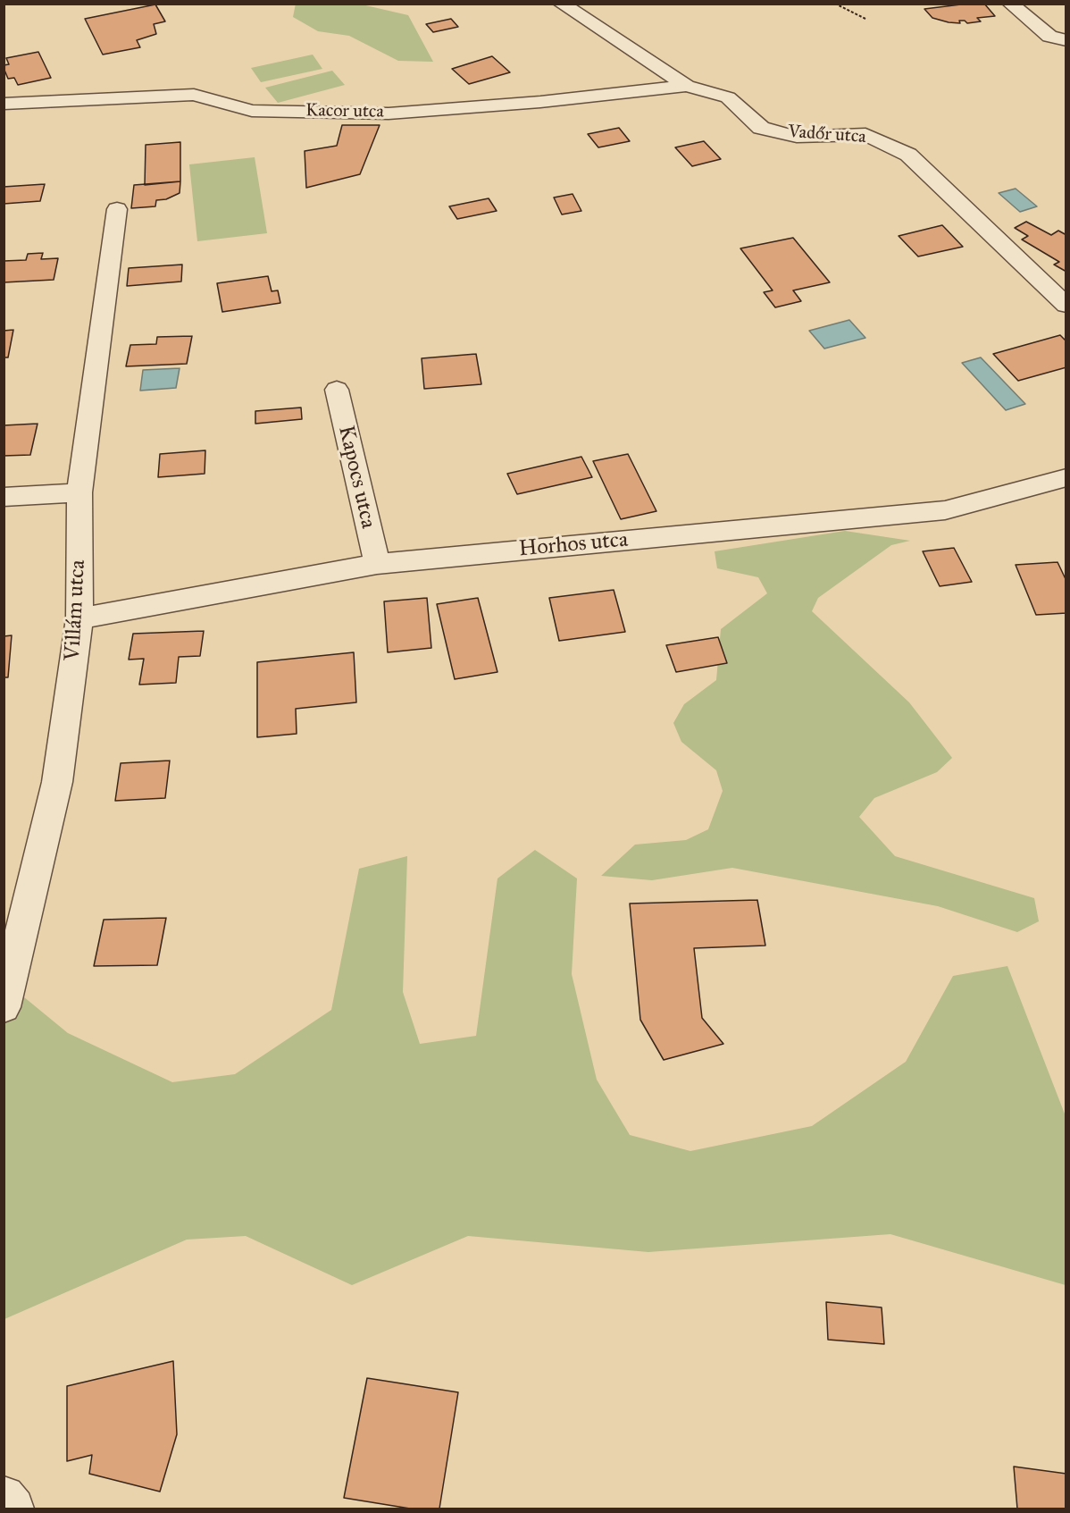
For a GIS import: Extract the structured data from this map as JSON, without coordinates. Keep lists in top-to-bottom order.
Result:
{
  "streets": {
    "street": [
      "Kacor utca",
      "Vadőr utca",
      "Kapocs utca",
      "Horhos utca",
      "Villám utca"
    ]
  },
  "crossings": [
    ["Kacor utca", "Vadőr utca"],
    ["Kapocs utca", "Horhos utca"],
    ["Horhos utca", "Villám utca"]
  ]
}
